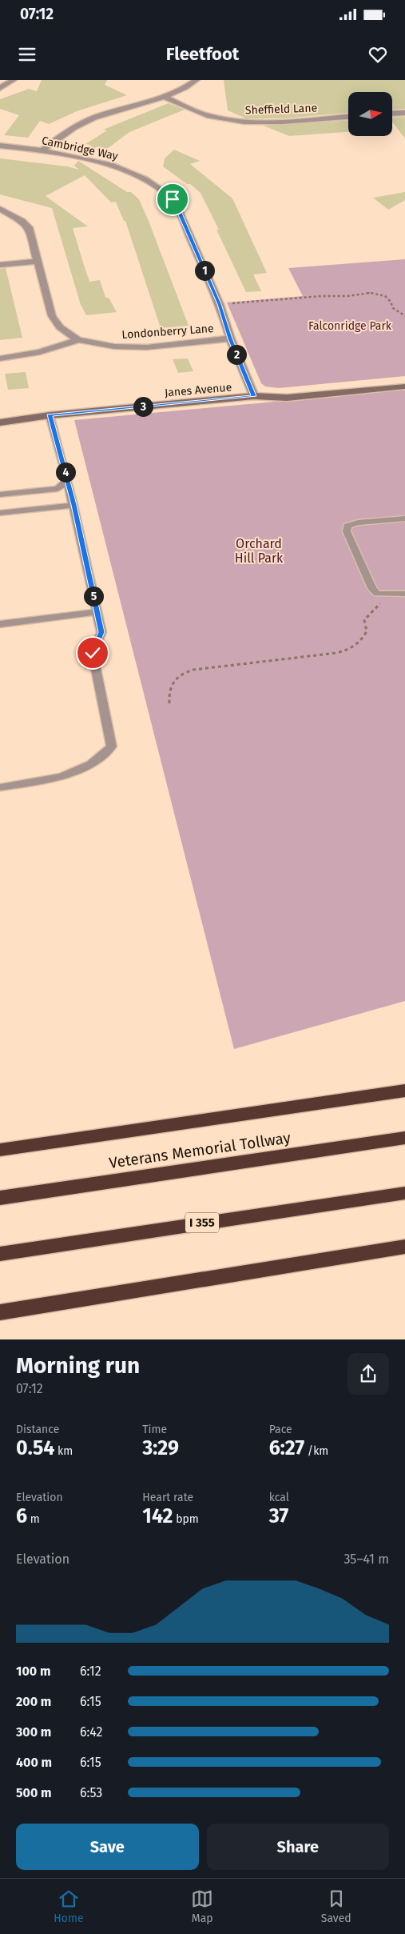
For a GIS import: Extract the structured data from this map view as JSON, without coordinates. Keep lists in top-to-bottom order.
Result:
{
  "streets": {
    "highway": ["Veterans Memorial Tollway", "I 355"],
    "street": [
      "Sheffield Lane",
      "Cambridge Way",
      "Londonberry Lane",
      "Janes Avenue"
    ]
  },
  "crossings": [
    ["Cambridge Way", "Londonberry Lane"],
    ["Cambridge Way", "Janes Avenue"]
  ],
  "parks": ["Falconridge Park", "Orchard Hill Park"],
  "north": "right",
  "page": {
    "status": "07:12",
    "header": "Fleetfoot",
    "pins": [
      "1",
      "2",
      "3",
      "4",
      "5"
    ],
    "heading": ["Morning run", "07:12"],
    "stats": [
      ["Distance", "0.54 km"],
      ["Time", "3:29"],
      ["Pace", "6:27 /km"],
      ["Elevation", "6 m"],
      ["Heart rate", "142 bpm"],
      ["kcal", "37"]
    ],
    "chart": ["Elevation", "35–41 m"],
    "list": [
      {
        "name": "100 m",
        "note": "6:12"
      },
      {
        "name": "200 m",
        "note": "6:15"
      },
      {
        "name": "300 m",
        "note": "6:42"
      },
      {
        "name": "400 m",
        "note": "6:15"
      },
      {
        "name": "500 m",
        "note": "6:53"
      }
    ],
    "buttons": ["Save", "Share"],
    "tabs": ["Home", "Map", "Saved"]
  }
}
